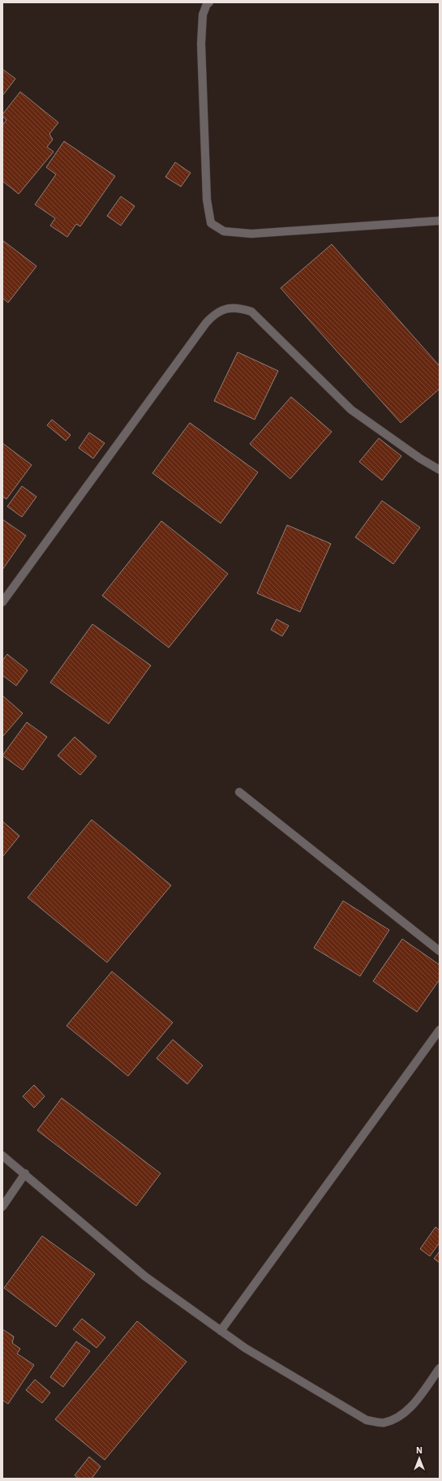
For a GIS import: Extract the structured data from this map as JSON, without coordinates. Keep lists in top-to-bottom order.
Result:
{
  "north": "top"
}
